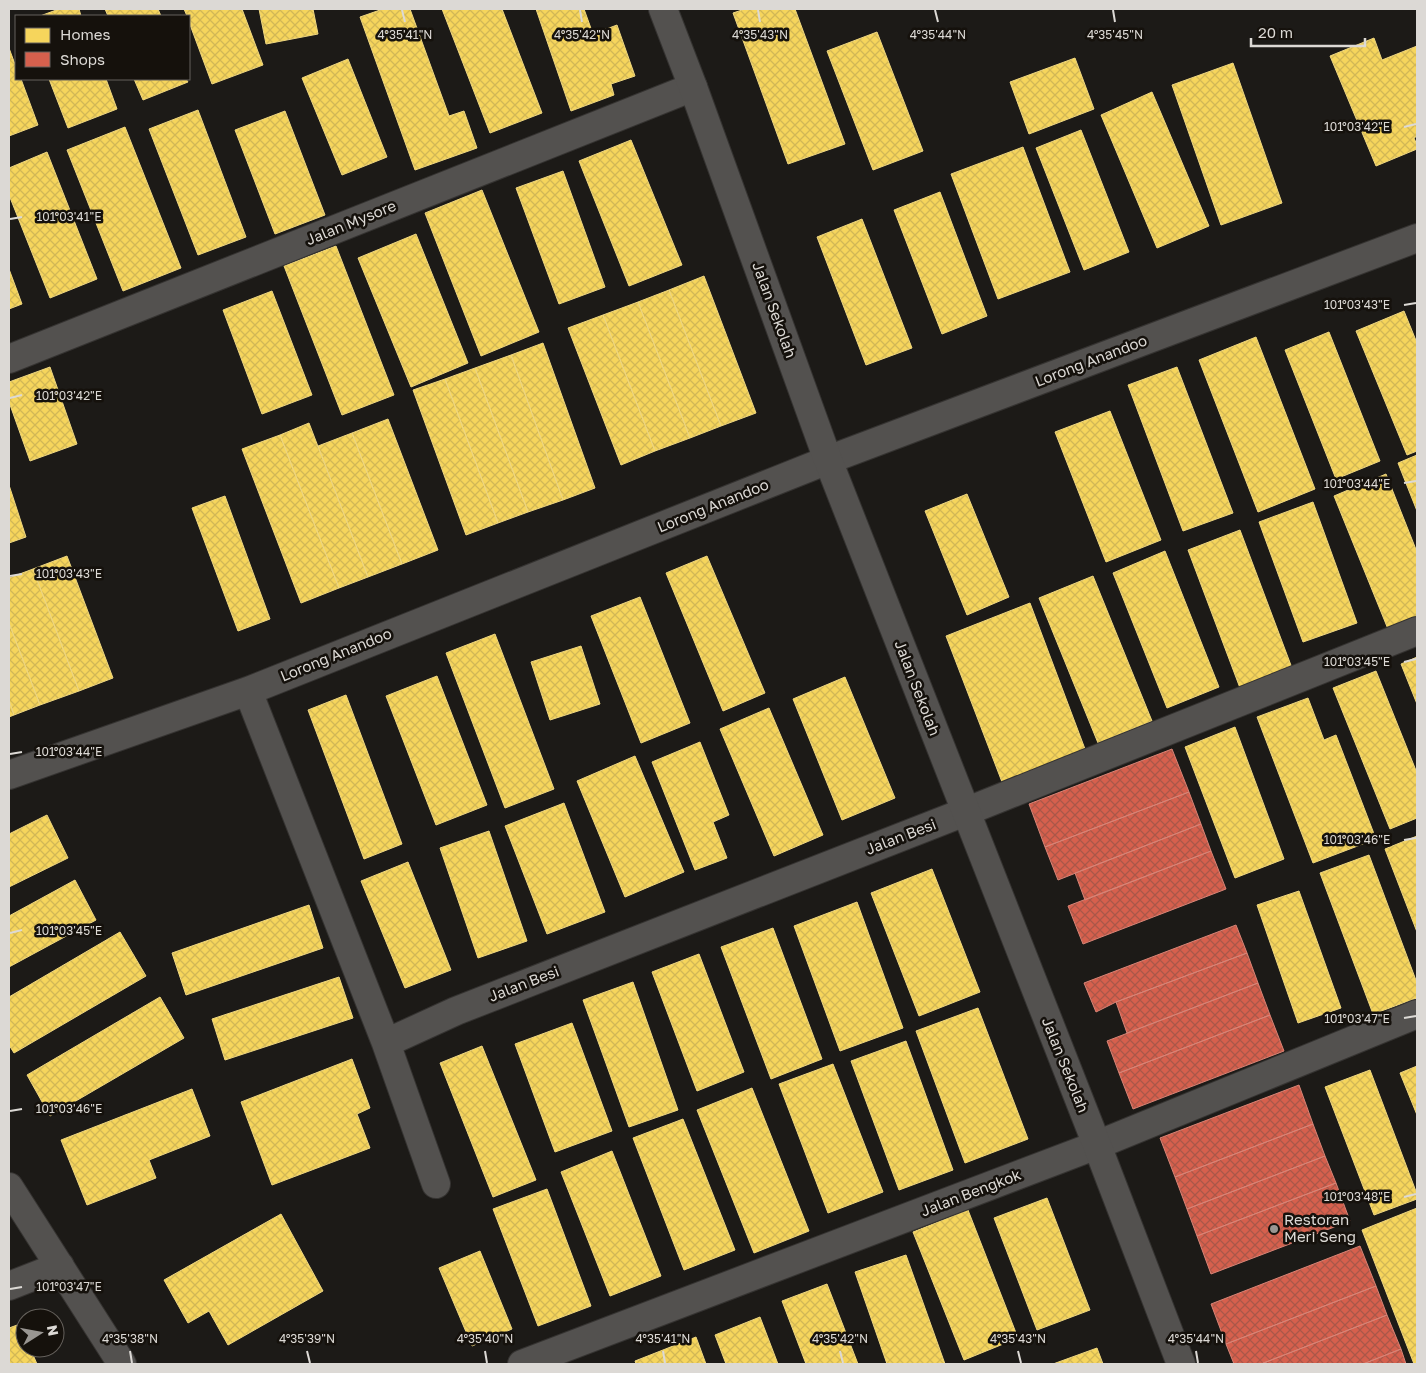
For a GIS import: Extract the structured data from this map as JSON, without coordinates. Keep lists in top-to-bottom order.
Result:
{
  "streets": {
    "street": [
      "Jalan Mysore",
      "Jalan Sekolah",
      "Lorong Anandoo",
      "Jalan Besi",
      "Jalan Bengkok"
    ]
  },
  "crossings": [
    ["Jalan Mysore", "Jalan Sekolah"],
    ["Jalan Sekolah", "Lorong Anandoo"],
    ["Jalan Sekolah", "Jalan Besi"],
    ["Jalan Sekolah", "Jalan Bengkok"]
  ],
  "places": ["Restoran Meri Seng"],
  "legend": ["Homes", "Shops"],
  "scale_bar": "20 m",
  "north": "right",
  "coordinates": [
    "4°35'41\"N",
    "4°35'42\"N",
    "4°35'43\"N",
    "4°35'44\"N",
    "4°35'45\"N",
    "101°03'42\"E",
    "101°03'41\"E",
    "101°03'43\"E",
    "101°03'44\"E",
    "101°03'45\"E",
    "101°03'46\"E",
    "101°03'47\"E",
    "101°03'48\"E",
    "4°35'38\"N",
    "4°35'39\"N",
    "4°35'40\"N"
  ]
}
